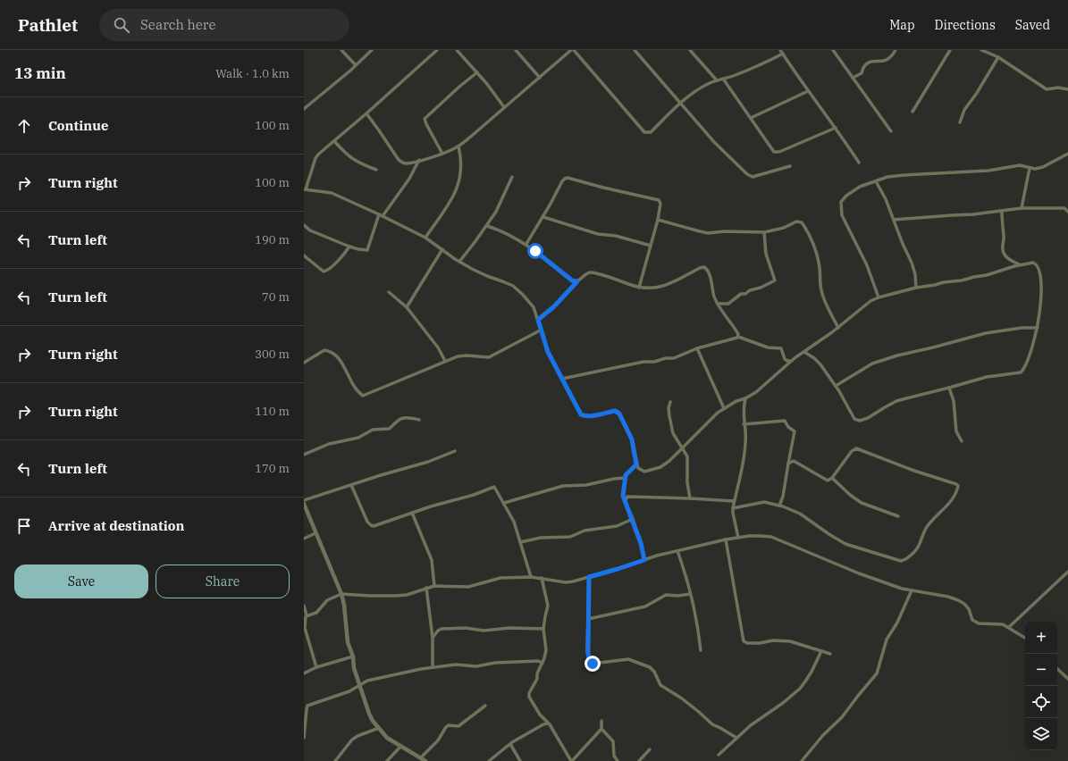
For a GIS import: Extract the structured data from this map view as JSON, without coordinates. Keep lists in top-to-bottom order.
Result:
{
  "page": {
    "header": "Pathlet",
    "search": "Search here",
    "nav": ["Map", "Directions", "Saved"],
    "heading": ["13 min", "Walk · 1.0 km"],
    "list": [
      ["Continue", "100 m"],
      ["Turn right", "100 m"],
      ["Turn left", "190 m"],
      ["Turn left", "70 m"],
      ["Turn right", "300 m"],
      ["Turn right", "110 m"],
      ["Turn left", "170 m"],
      "Arrive at destination"
    ],
    "buttons": ["Save", "Share"],
    "map_buttons": ["+", "−"]
  }
}
